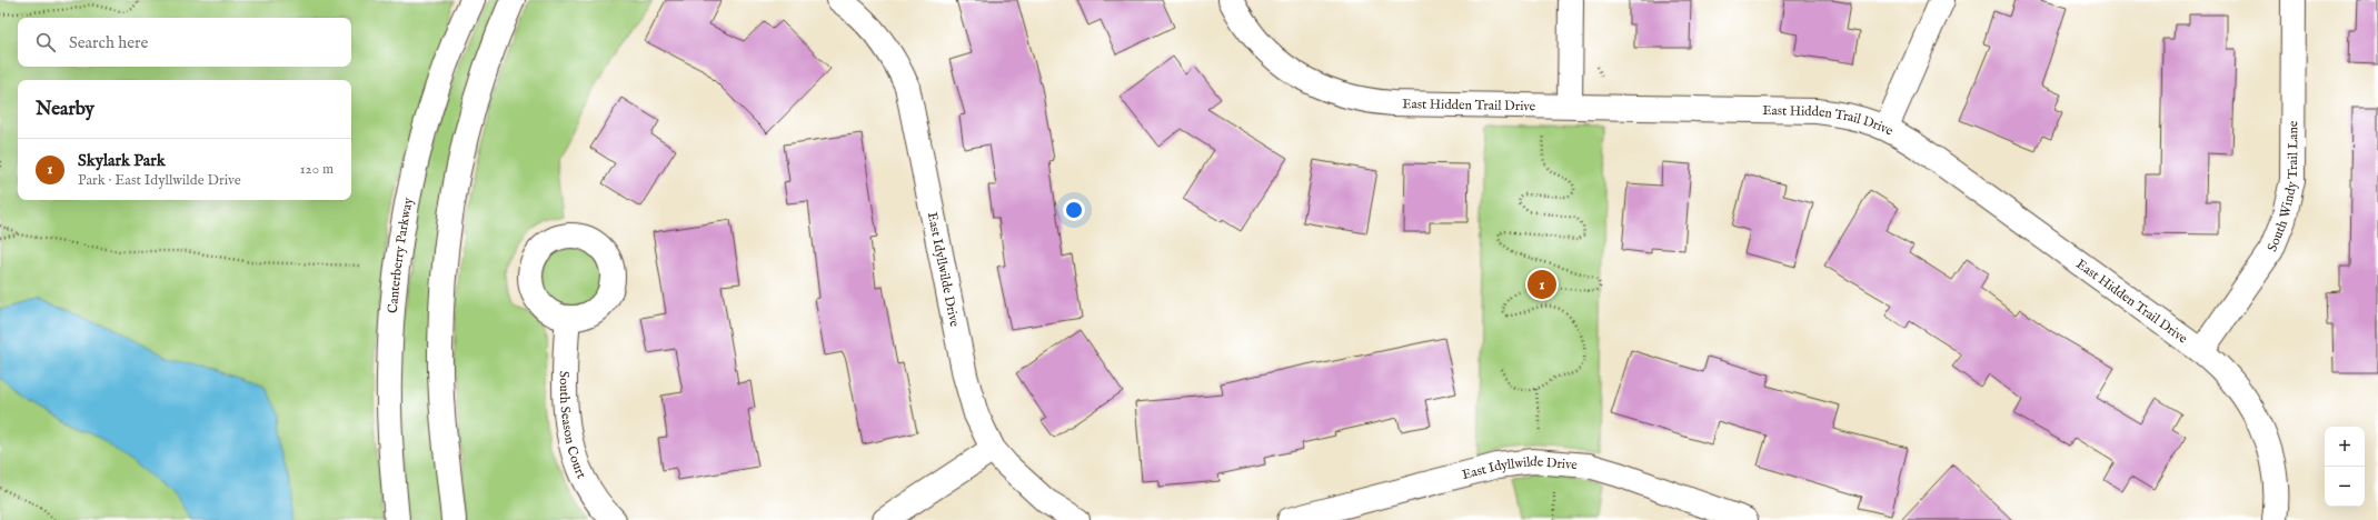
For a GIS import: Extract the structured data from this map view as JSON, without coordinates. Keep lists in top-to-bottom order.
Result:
{
  "streets": {
    "street": [
      "East Hidden Trail Drive",
      "South Windy Trail Lane",
      "Canterberry Parkway",
      "East Idyllwilde Drive",
      "South Season Court"
    ]
  },
  "crossings": [
    ["East Hidden Trail Drive", "South Windy Trail Lane"]
  ],
  "page": {
    "search": "Search here",
    "heading": "Nearby",
    "list": [
      {
        "mark": "1",
        "name": "Skylark Park",
        "note": "Park · East Idyllwilde Drive",
        "value": "120 m"
      }
    ],
    "pins": "1",
    "map_buttons": ["+", "−"]
  }
}
